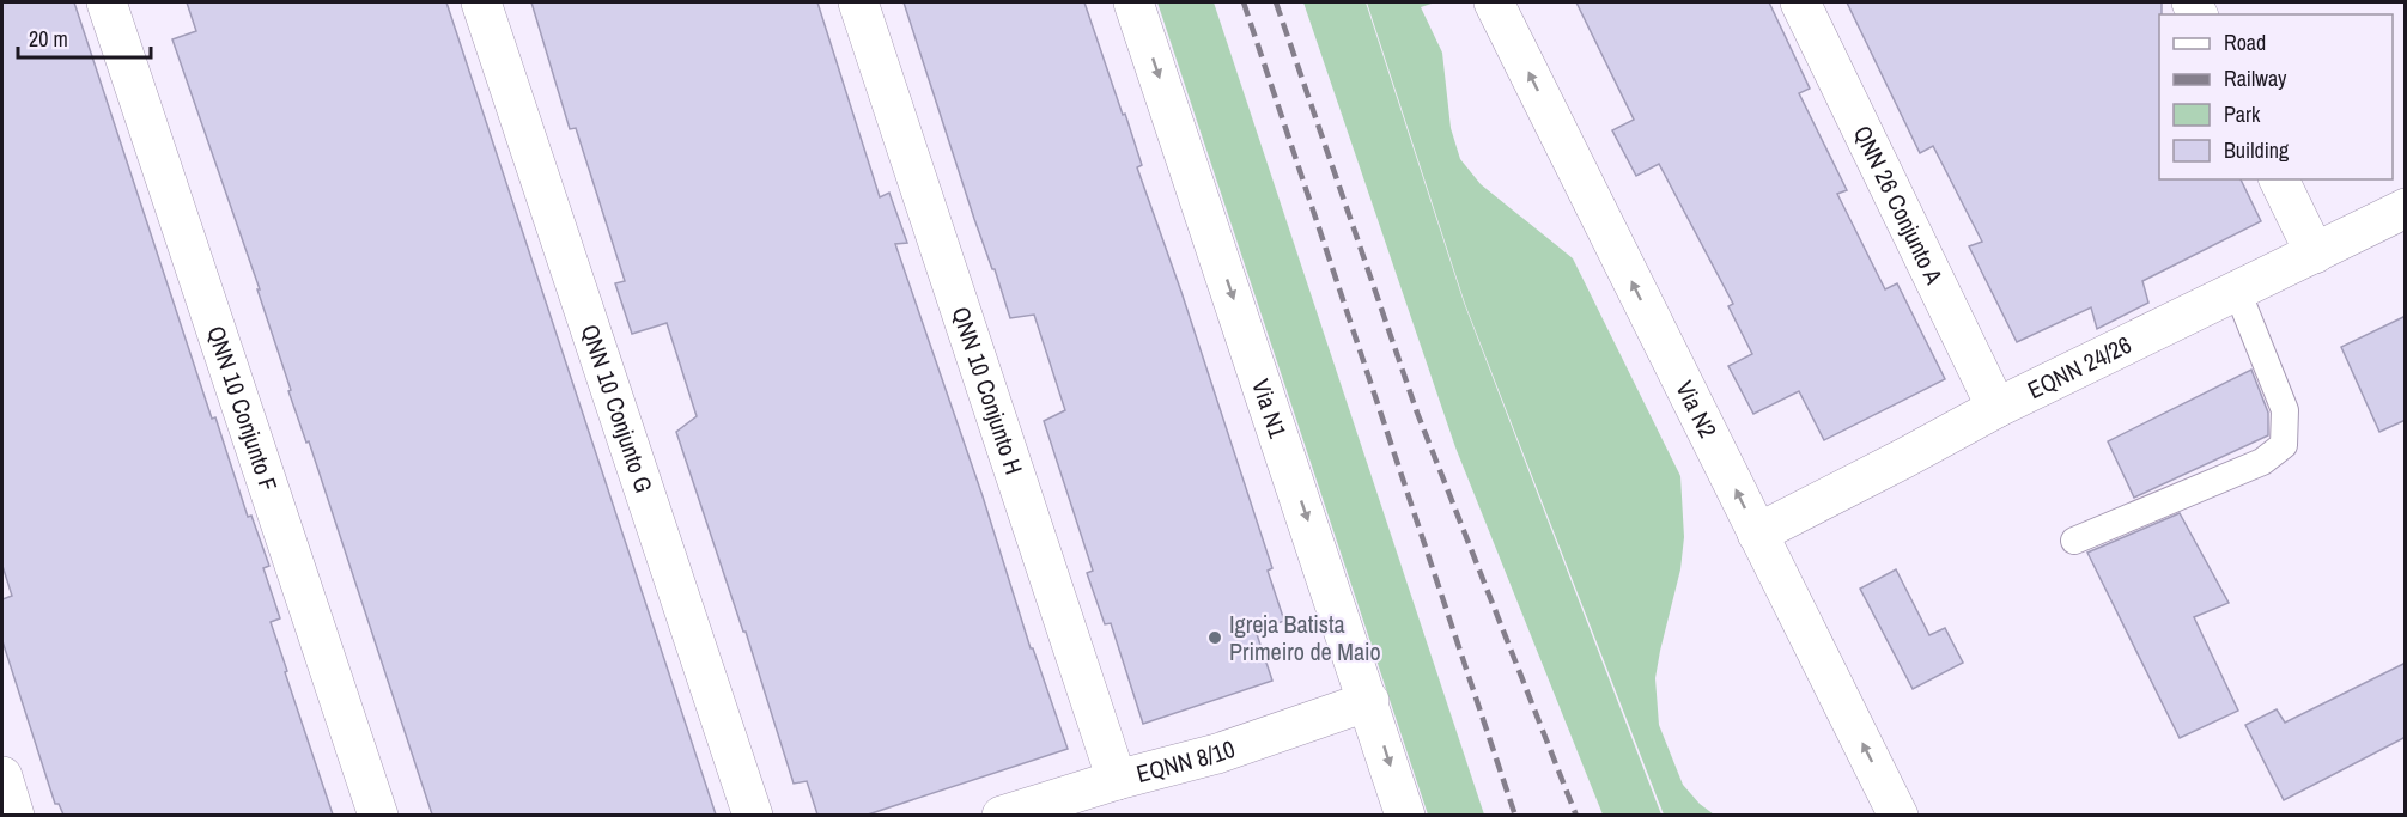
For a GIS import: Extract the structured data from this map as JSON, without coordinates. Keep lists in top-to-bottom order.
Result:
{
  "streets": {
    "street": [
      "QNN 26 Conjunto A",
      "EQNN 24/26",
      "QNN 10 Conjunto H",
      "QNN 10 Conjunto F",
      "Via N1",
      "QNN 10 Conjunto G",
      "Via N2",
      "EQNN 8/10"
    ]
  },
  "crossings": [
    ["QNN 26 Conjunto A", "EQNN 24/26"],
    ["EQNN 24/26", "Via N2"],
    ["QNN 10 Conjunto H", "EQNN 8/10"],
    ["Via N1", "EQNN 8/10"]
  ],
  "one_way": ["Via N1", "Via N2"],
  "places": ["Igreja Batista Primeiro de Maio"],
  "legend": [
    "Road",
    "Railway",
    "Park",
    "Building"
  ],
  "scale_bar": "20 m"
}
